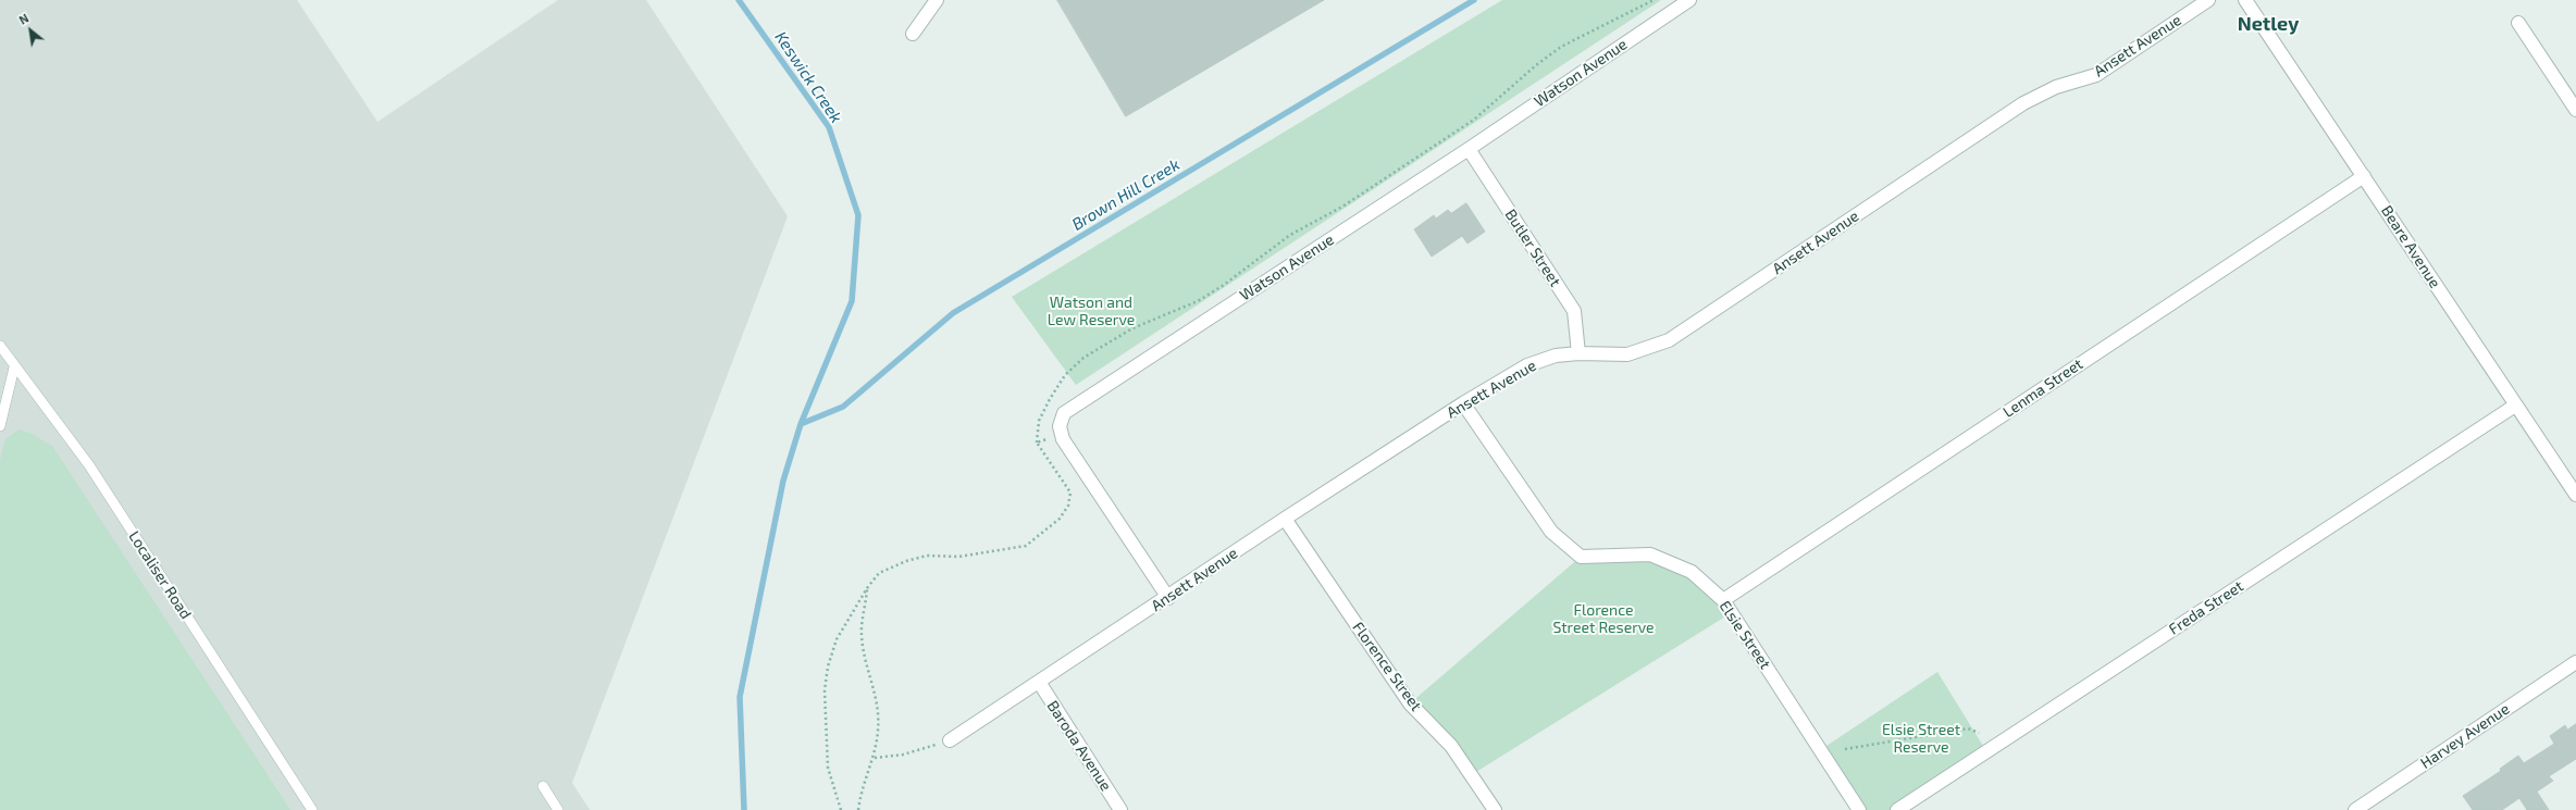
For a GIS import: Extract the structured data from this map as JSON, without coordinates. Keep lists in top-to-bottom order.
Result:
{
  "streets": {
    "street": [
      "Ansett Avenue",
      "Watson Avenue",
      "Beare Avenue",
      "Butler Street",
      "Lenma Street",
      "Freda Street",
      "Elsie Street",
      "Florence Street",
      "Harvey Avenue",
      "Baroda Avenue"
    ],
    "lane": ["Localiser Road"]
  },
  "crossings": [
    ["Ansett Avenue", "Butler Street"],
    ["Ansett Avenue", "Elsie Street"],
    ["Ansett Avenue", "Florence Street"],
    ["Ansett Avenue", "Baroda Avenue"],
    ["Watson Avenue", "Butler Street"],
    ["Beare Avenue", "Lenma Street"],
    ["Beare Avenue", "Freda Street"],
    ["Lenma Street", "Elsie Street"]
  ],
  "districts": ["Netley"],
  "water": ["Keswick Creek", "Brown Hill Creek"],
  "parks": ["Watson and Lew Reserve", "Florence Street Reserve", "Elsie Street Reserve"],
  "north": "top left"
}
